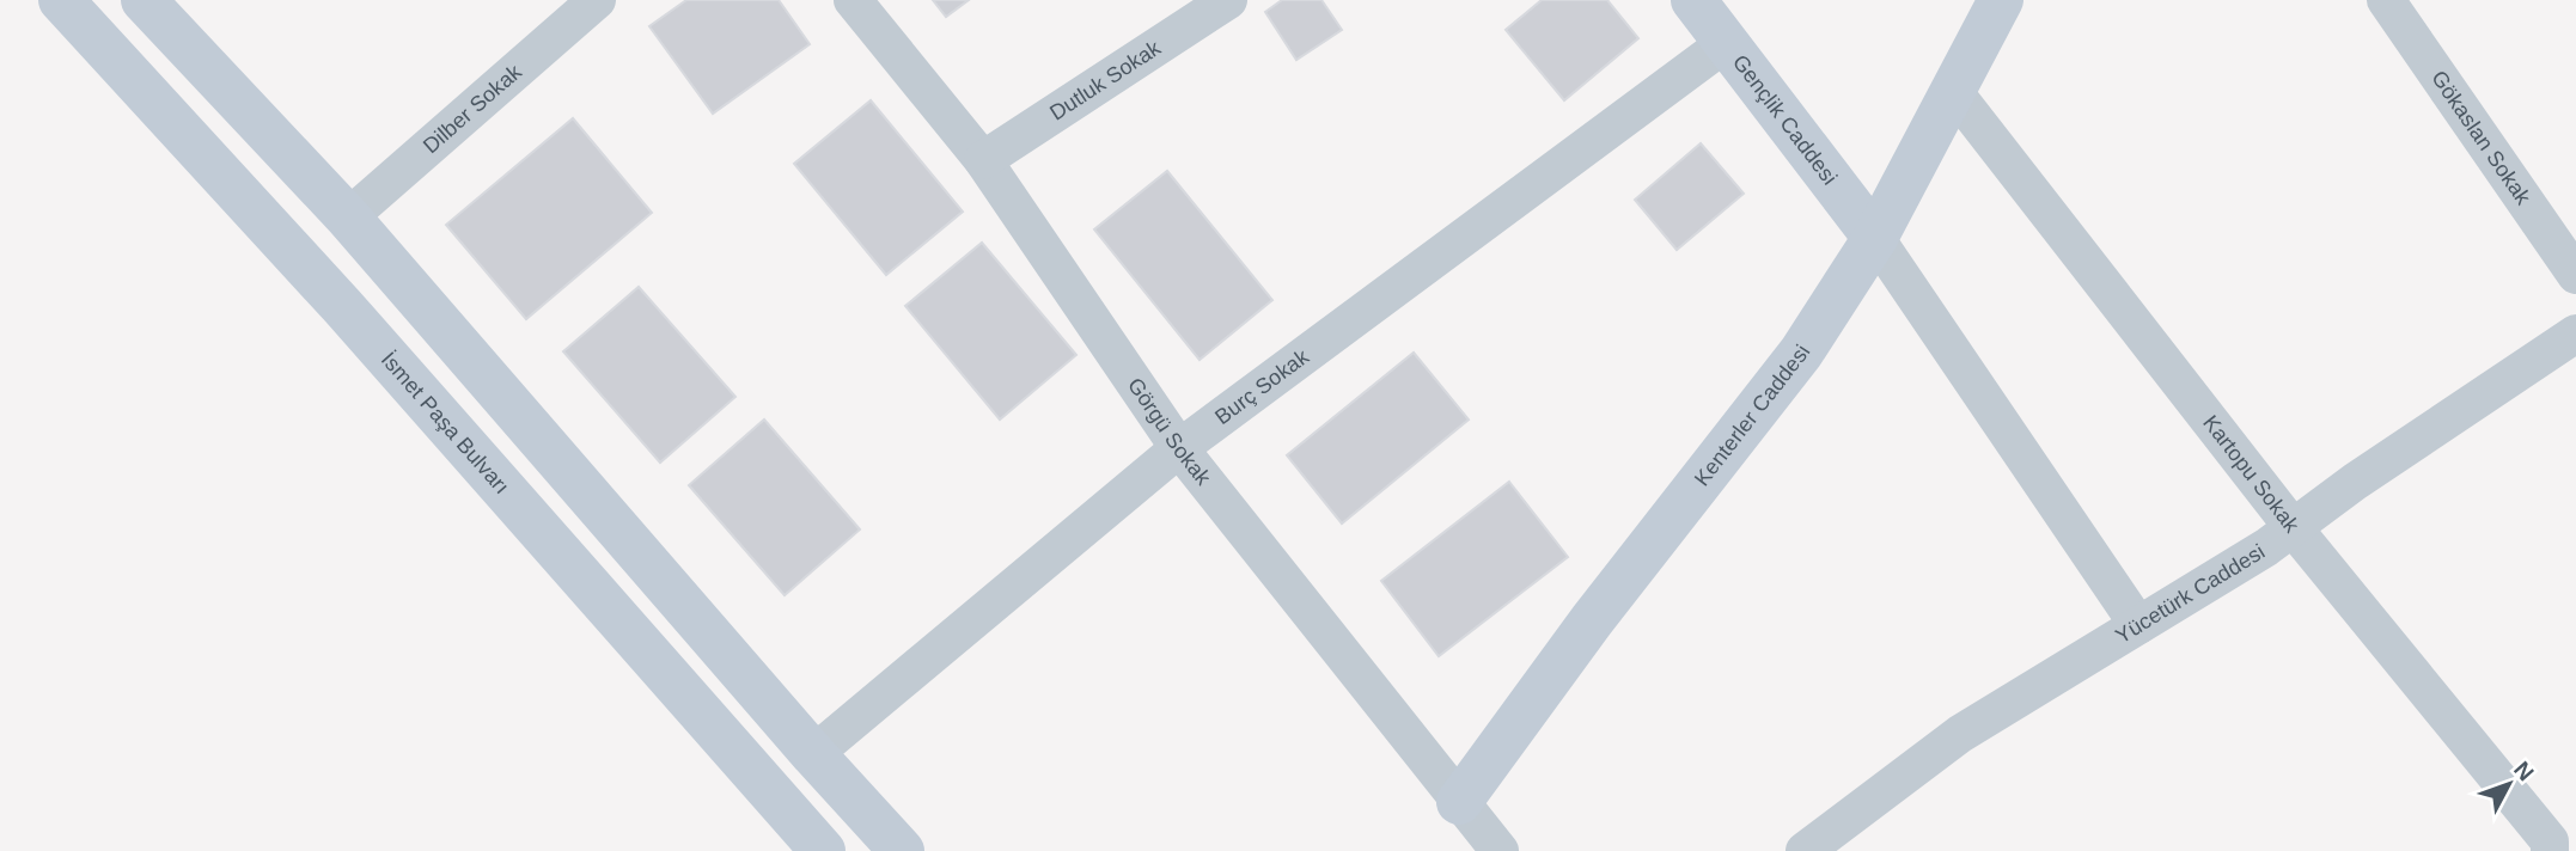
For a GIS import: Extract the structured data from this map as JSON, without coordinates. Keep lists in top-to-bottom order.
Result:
{
  "streets": {
    "street": [
      "Dutluk Sokak",
      "Dilber Sokak",
      "Gençlik Caddesi",
      "Gökaslan Sokak",
      "Burç Sokak",
      "Kenterler Caddesi",
      "İsmet Paşa Bulvarı",
      "Görgü Sokak",
      "Kartopu Sokak",
      "Yücetürk Caddesi"
    ]
  },
  "crossings": [
    ["Dutluk Sokak", "Görgü Sokak"],
    ["Gençlik Caddesi", "Burç Sokak"],
    ["Gençlik Caddesi", "Kenterler Caddesi"],
    ["Burç Sokak", "Görgü Sokak"],
    ["Kenterler Caddesi", "Görgü Sokak"],
    ["Kenterler Caddesi", "Kartopu Sokak"],
    ["Kartopu Sokak", "Yücetürk Caddesi"]
  ],
  "north": "top right"
}
